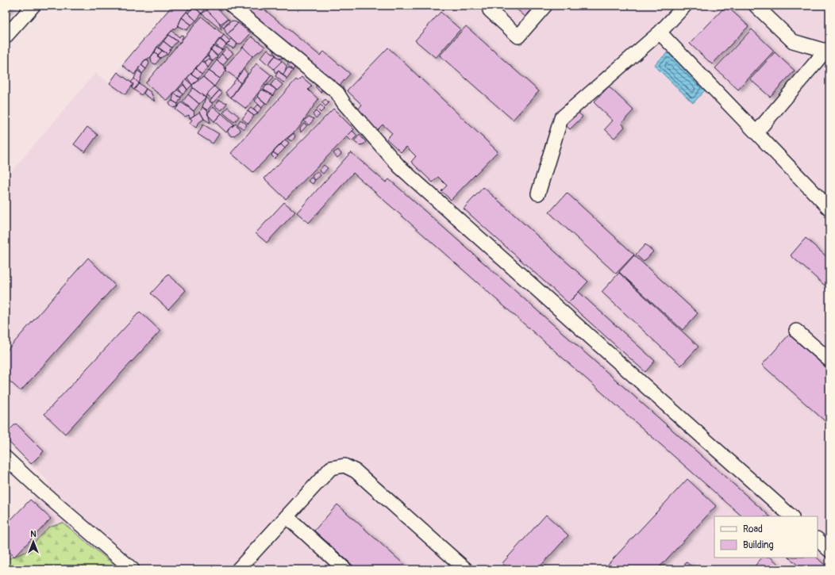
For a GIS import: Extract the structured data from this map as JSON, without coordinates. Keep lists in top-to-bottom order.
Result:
{
  "legend": ["Road", "Building"],
  "north": "top"
}
